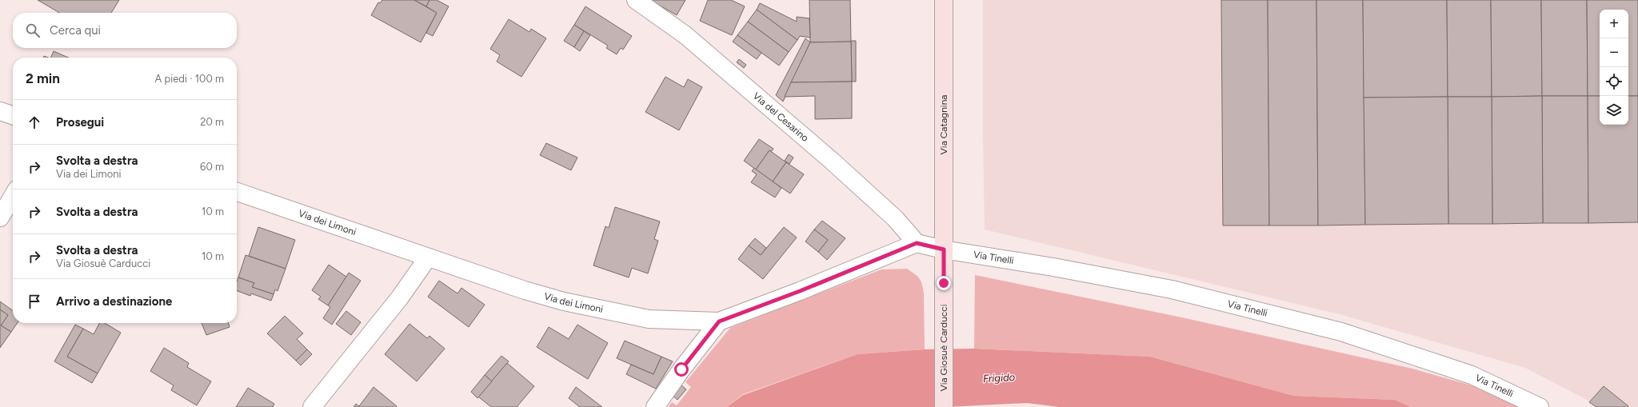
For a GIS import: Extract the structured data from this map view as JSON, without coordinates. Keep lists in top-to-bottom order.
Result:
{
  "streets": {
    "main road": ["Via Catagnina", "Via Giosuè Carducci"],
    "street": ["Via del Cesarino", "Via dei Limoni", "Via Tinelli"]
  },
  "crossings": [
    ["Via del Cesarino", "Via dei Limoni"],
    ["Via del Cesarino", "Via Tinelli"],
    ["Via Catagnina", "Via Tinelli"],
    ["Via Catagnina", "Via Giosuè Carducci"],
    ["Via dei Limoni", "Via Tinelli"],
    ["Via Tinelli", "Via Giosuè Carducci"]
  ],
  "water": ["Frigido"],
  "page": {
    "map_buttons": ["+", "−"],
    "search": "Cerca qui",
    "heading": ["2 min", "A piedi · 100 m"],
    "list": [
      ["Prosegui", "20 m"],
      ["Svolta a destra", "Via dei Limoni", "60 m"],
      ["Svolta a destra", "10 m"],
      ["Svolta a destra", "Via Giosuè Carducci", "10 m"],
      "Arrivo a destinazione"
    ]
  }
}
